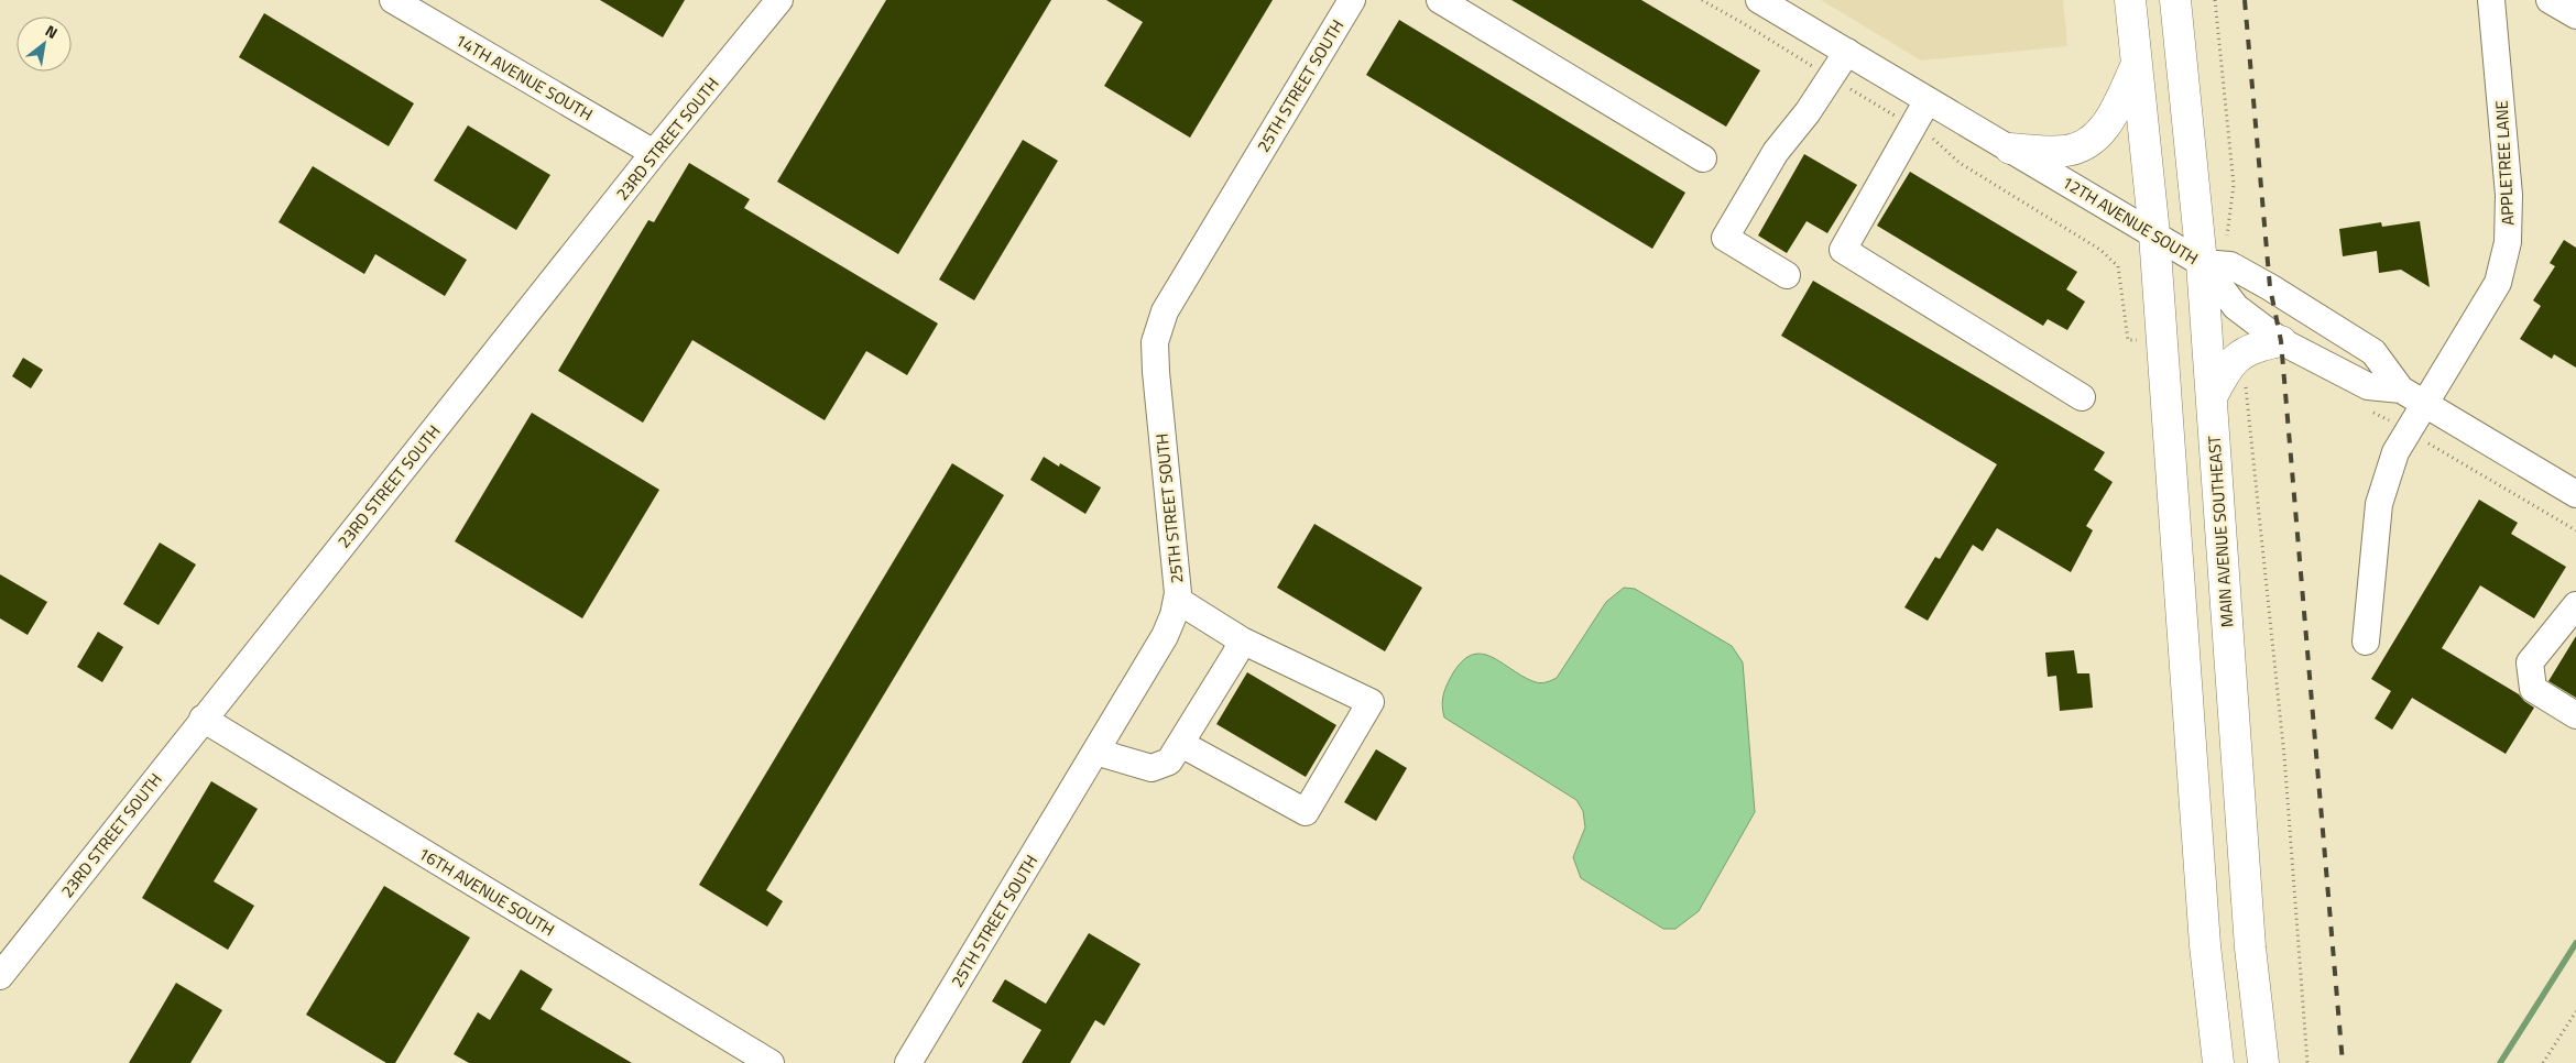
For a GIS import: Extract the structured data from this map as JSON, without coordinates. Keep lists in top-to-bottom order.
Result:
{
  "streets": {
    "main road": ["MAIN AVENUE SOUTHEAST"],
    "street": [
      "14TH AVENUE SOUTH",
      "25TH STREET SOUTH",
      "23RD STREET SOUTH",
      "APPLETREE LANE",
      "12TH AVENUE SOUTH",
      "16TH AVENUE SOUTH"
    ]
  },
  "crossings": [
    ["14TH AVENUE SOUTH", "23RD STREET SOUTH"],
    ["23RD STREET SOUTH", "16TH AVENUE SOUTH"],
    ["APPLETREE LANE", "12TH AVENUE SOUTH"],
    ["12TH AVENUE SOUTH", "MAIN AVENUE SOUTHEAST"]
  ],
  "north": "top right"
}
